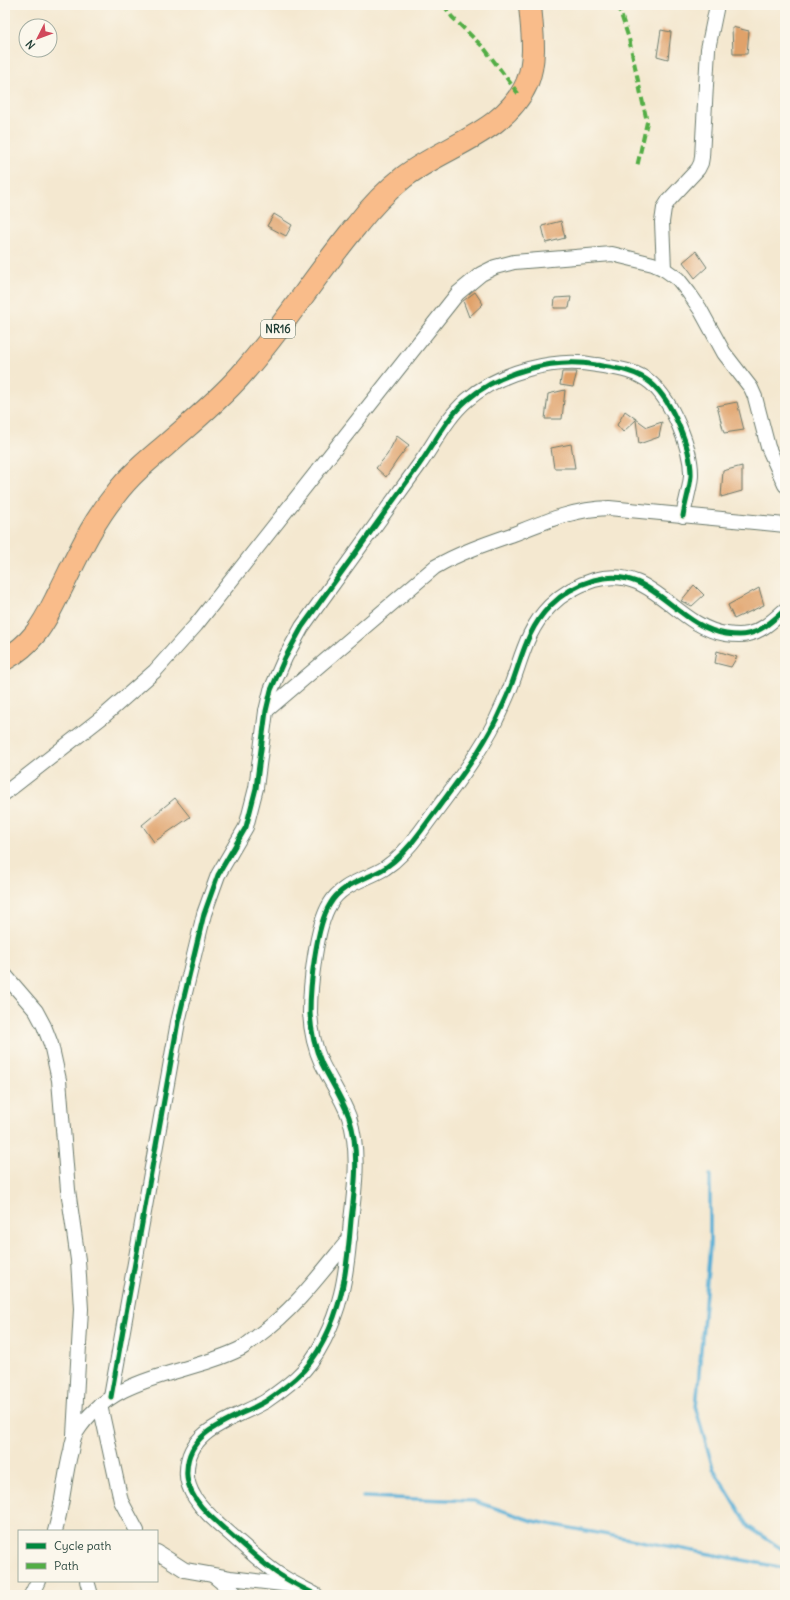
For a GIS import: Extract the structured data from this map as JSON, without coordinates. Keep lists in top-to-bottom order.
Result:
{
  "streets": {
    "main road": ["NR16"]
  },
  "legend": ["Cycle path", "Path"],
  "north": "bottom left"
}
